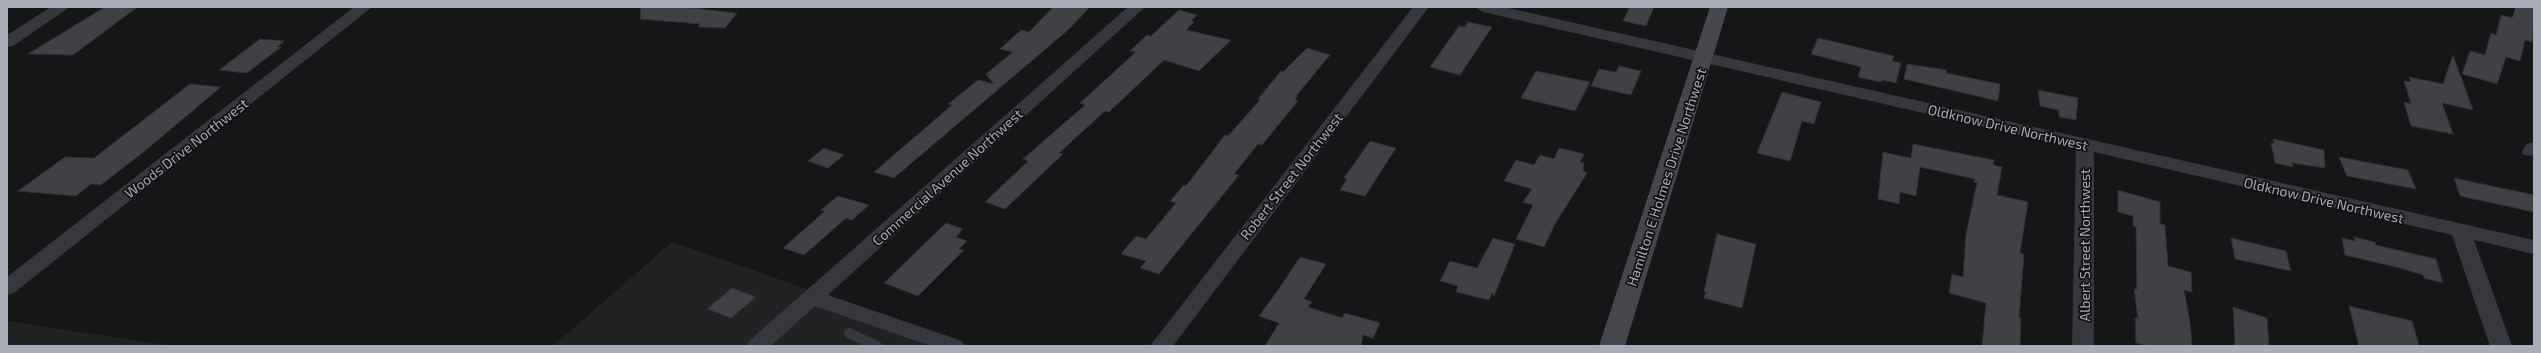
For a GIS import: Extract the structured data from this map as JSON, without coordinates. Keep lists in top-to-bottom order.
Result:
{
  "streets": {
    "main road": ["Hamilton E Holmes Drive Northwest"],
    "street": [
      "Oldknow Drive Northwest",
      "Woods Drive Northwest",
      "Robert Street Northwest",
      "Commercial Avenue Northwest",
      "Albert Street Northwest"
    ]
  },
  "crossings": [
    ["Oldknow Drive Northwest", "Hamilton E Holmes Drive Northwest"],
    ["Oldknow Drive Northwest", "Albert Street Northwest"]
  ]
}
